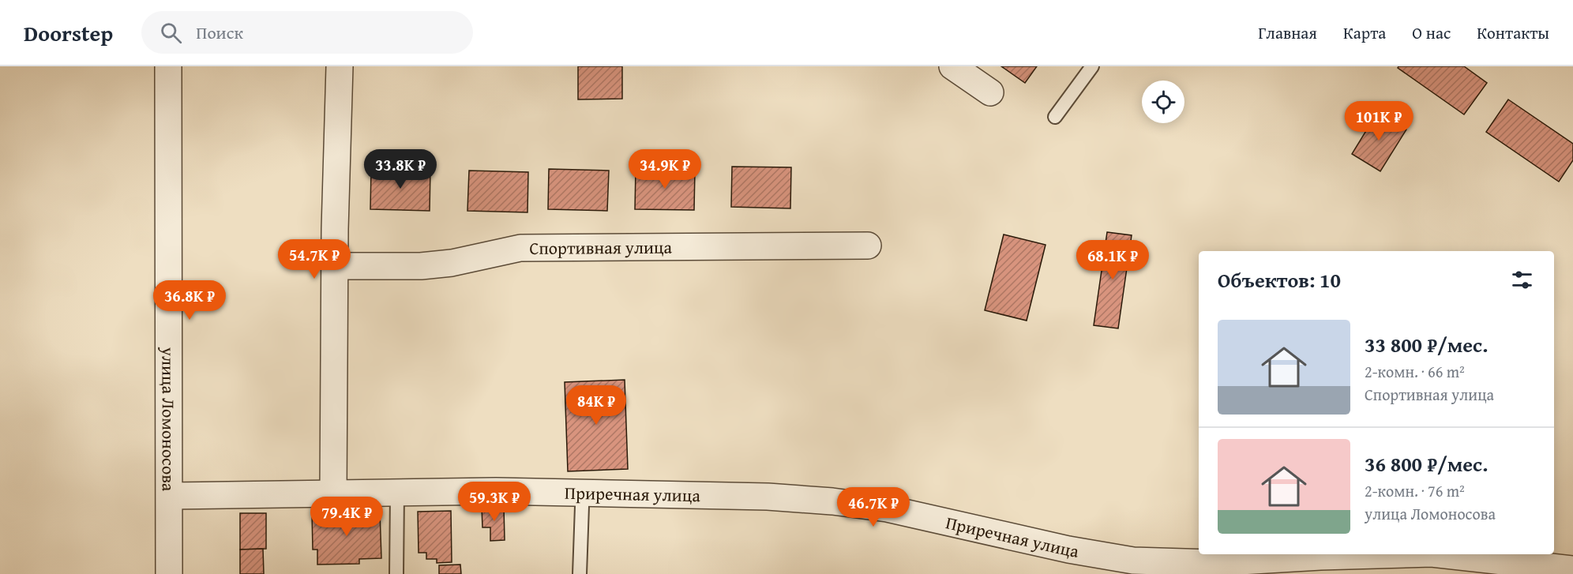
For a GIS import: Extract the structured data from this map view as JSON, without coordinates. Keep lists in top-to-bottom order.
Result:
{
  "streets": {
    "street": ["Спортивная улица", "улица Ломоносова", "Приречная улица"]
  },
  "crossings": [
    ["улица Ломоносова", "Приречная улица"]
  ],
  "page": {
    "header": "Doorstep",
    "search": "Поиск",
    "nav": [
      "Главная",
      "Карта",
      "О нас",
      "Контакты"
    ],
    "price": [
      "101K ₽",
      "33.8K ₽",
      "34.9K ₽",
      "54.7K ₽",
      "68.1K ₽",
      "36.8K ₽",
      "84K ₽",
      "59.3K ₽",
      "46.7K ₽",
      "79.4K ₽"
    ],
    "heading": "Объектов: 10",
    "list": [
      {
        "name": "33 800 ₽/мес.",
        "note": "2-комн. · 66 m² · Спортивная улица"
      },
      {
        "name": "36 800 ₽/мес.",
        "note": "2-комн. · 76 m² · улица Ломоносова"
      }
    ]
  }
}
